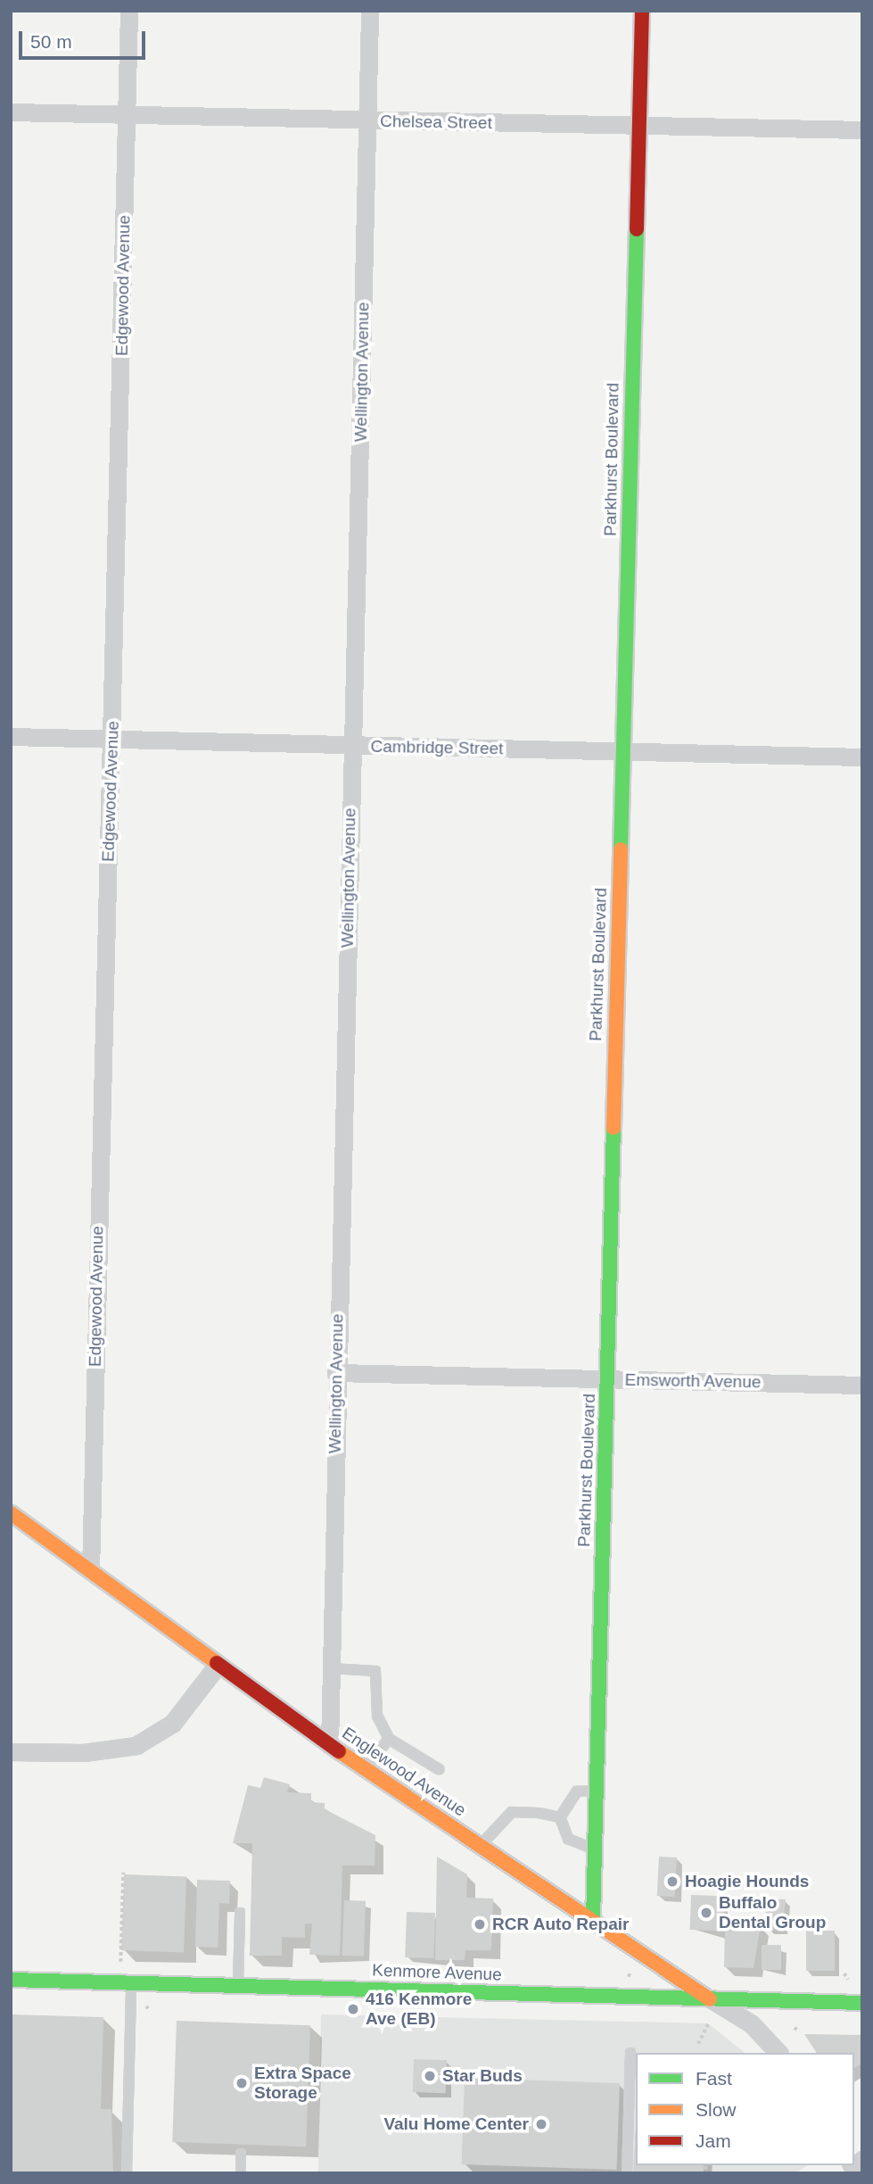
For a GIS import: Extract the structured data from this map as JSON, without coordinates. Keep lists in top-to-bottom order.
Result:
{
  "streets": {
    "street": [
      "Chelsea Street",
      "Edgewood Avenue",
      "Wellington Avenue",
      "Parkhurst Boulevard",
      "Cambridge Street",
      "Emsworth Avenue",
      "Englewood Avenue",
      "Kenmore Avenue"
    ]
  },
  "crossings": [
    ["Chelsea Street", "Edgewood Avenue"],
    ["Chelsea Street", "Wellington Avenue"],
    ["Chelsea Street", "Parkhurst Boulevard"],
    ["Edgewood Avenue", "Cambridge Street"],
    ["Edgewood Avenue", "Englewood Avenue"],
    ["Wellington Avenue", "Cambridge Street"],
    ["Wellington Avenue", "Emsworth Avenue"],
    ["Wellington Avenue", "Englewood Avenue"],
    ["Parkhurst Boulevard", "Cambridge Street"],
    ["Parkhurst Boulevard", "Emsworth Avenue"],
    ["Parkhurst Boulevard", "Englewood Avenue"],
    ["Englewood Avenue", "Kenmore Avenue"]
  ],
  "places": [
    "Hoagie Hounds",
    "Buffalo Dental Group",
    "RCR Auto Repair",
    "416 Kenmore Ave (EB)",
    "Star Buds",
    "Extra Space Storage",
    "Valu Home Center"
  ],
  "legend": ["Fast", "Slow", "Jam"],
  "scale_bar": "50 m"
}
